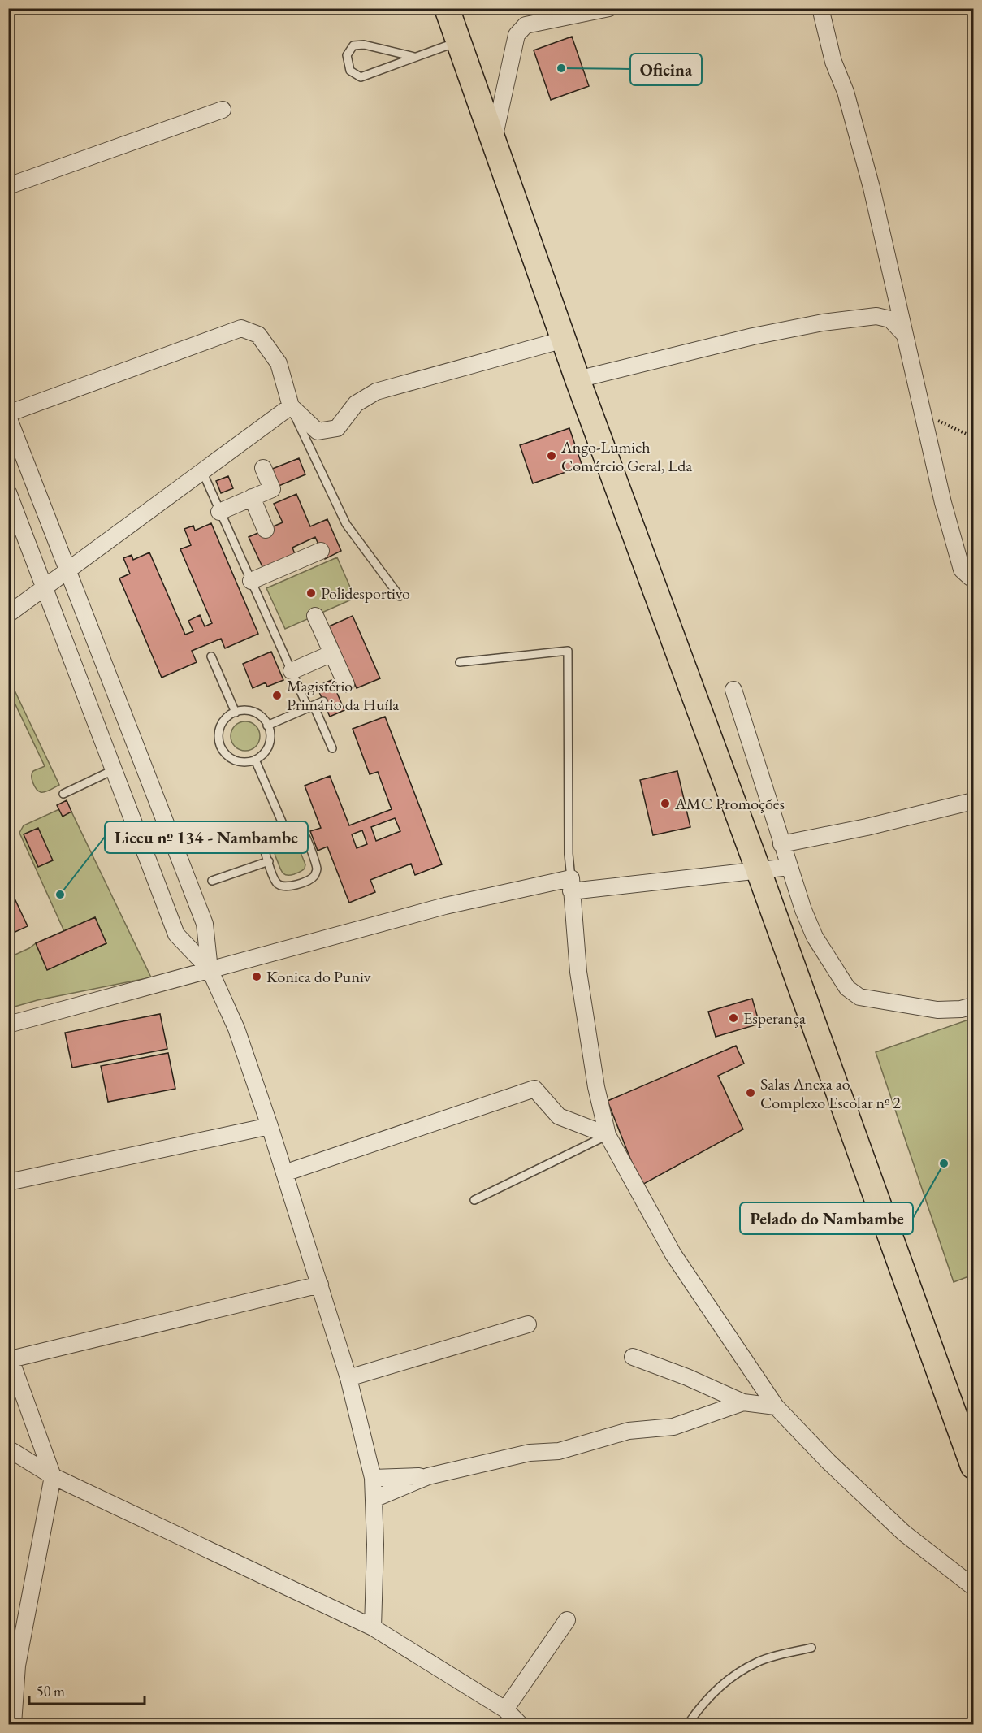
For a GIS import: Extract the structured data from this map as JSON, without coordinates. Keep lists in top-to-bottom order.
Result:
{
  "places": [
    "Oficina",
    "Ango-Lumich Comércio Geral, Lda",
    "Polidesportivo",
    "Magistério Primário da Huíla",
    "AMC Promoções",
    "Liceu nº 134 - Nambambe",
    "Konica do Puniv",
    "Esperança",
    "Salas Anexa ao Complexo Escolar nº 2",
    "Pelado do Nambambe"
  ],
  "scale_bar": "50 m"
}
